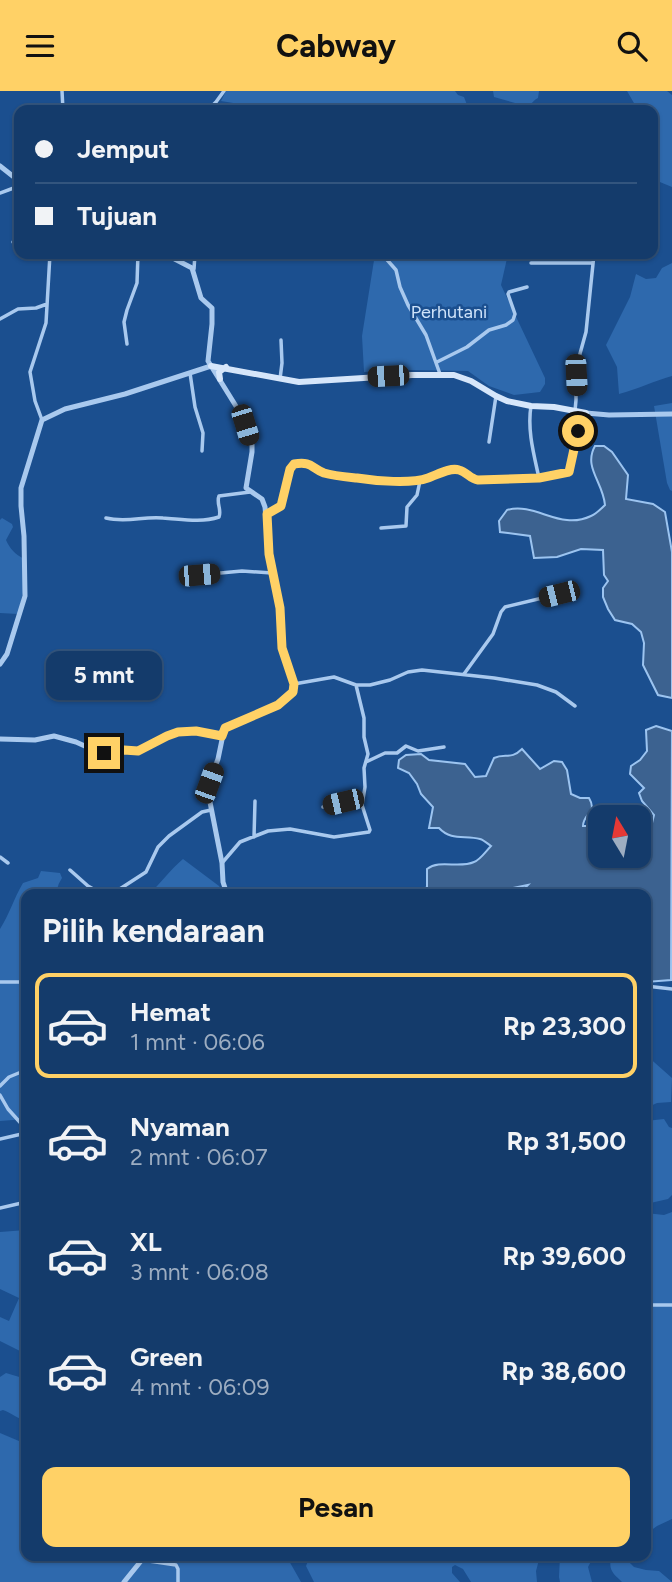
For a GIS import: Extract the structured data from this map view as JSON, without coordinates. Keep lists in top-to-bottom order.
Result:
{
  "parks": ["Perhutani"],
  "north": "top",
  "page": {
    "header": "Cabway",
    "banner": ["Jemput", "Tujuan"],
    "bubble": "5 mnt",
    "heading": "Pilih kendaraan",
    "list": [
      {
        "name": "Hemat",
        "note": "1 mnt · 06:06",
        "value": "Rp 23,300"
      },
      {
        "name": "Nyaman",
        "note": "2 mnt · 06:07",
        "value": "Rp 31,500"
      },
      {
        "name": "XL",
        "note": "3 mnt · 06:08",
        "value": "Rp 39,600"
      },
      {
        "name": "Green",
        "note": "4 mnt · 06:09",
        "value": "Rp 38,600"
      }
    ],
    "buttons": "Pesan"
  }
}
